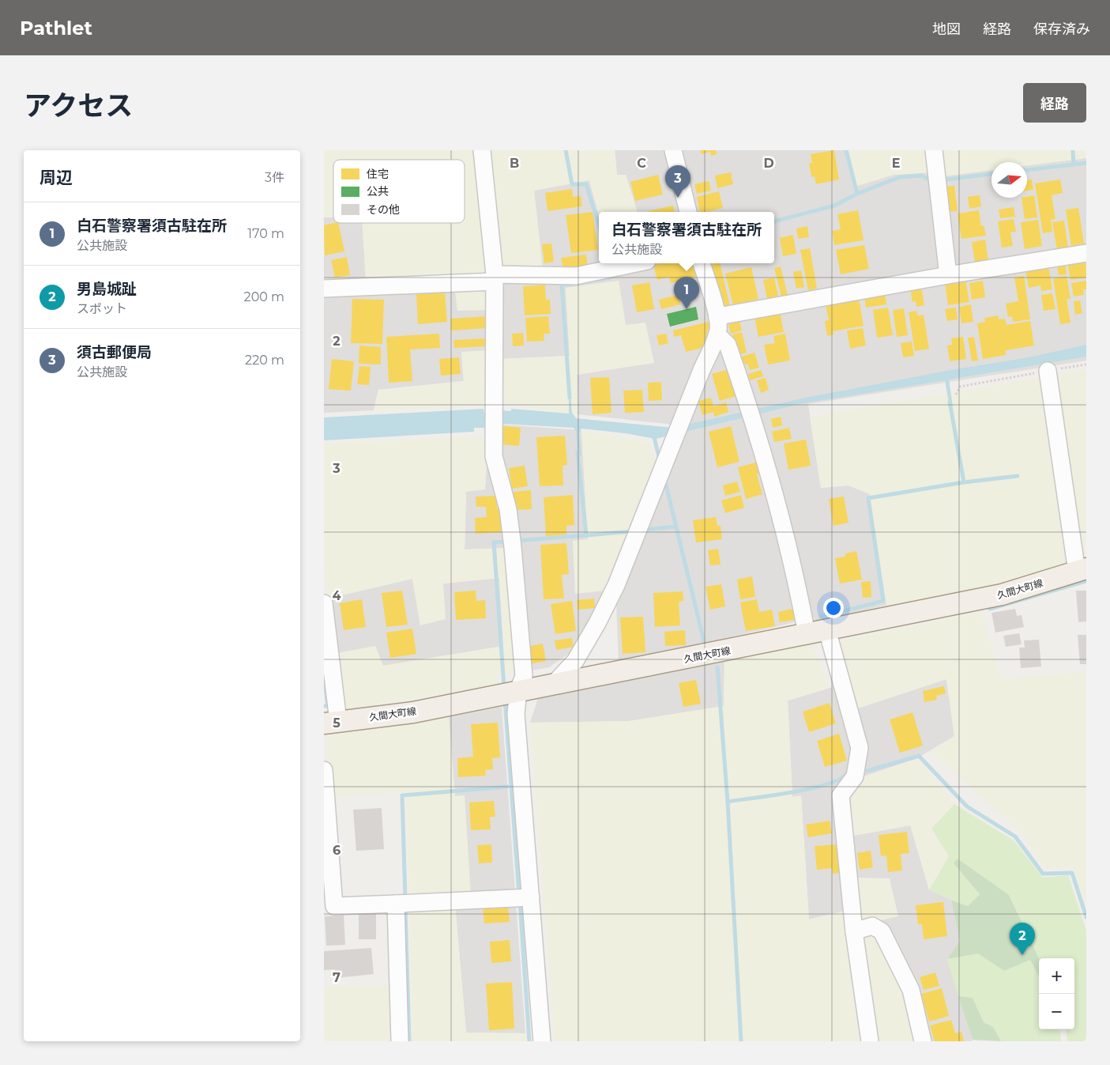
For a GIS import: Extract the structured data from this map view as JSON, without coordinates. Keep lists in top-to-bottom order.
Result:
{
  "streets": {
    "main road": ["久間大町線"]
  },
  "legend": ["住宅", "公共", "その他"],
  "north": "right",
  "page": {
    "header": "Pathlet",
    "nav": ["地図", "経路", "保存済み"],
    "title": "アクセス",
    "buttons": "経路",
    "heading": ["周辺", "3件"],
    "pins": ["3", "1", "2"],
    "list": [
      {
        "mark": "1",
        "name": "白石警察署須古駐在所",
        "note": "公共施設",
        "value": "170 m"
      },
      {
        "mark": "2",
        "name": "男島城趾",
        "note": "スポット",
        "value": "200 m"
      },
      {
        "mark": "3",
        "name": "須古郵便局",
        "note": "公共施設",
        "value": "220 m"
      }
    ],
    "popup": ["白石警察署須古駐在所", "公共施設"],
    "map_buttons": ["+", "−"]
  },
  "grid": {
    "columns": [
      "B",
      "C",
      "D",
      "E"
    ],
    "rows": [
      "2",
      "3",
      "4",
      "5",
      "6",
      "7"
    ]
  }
}
